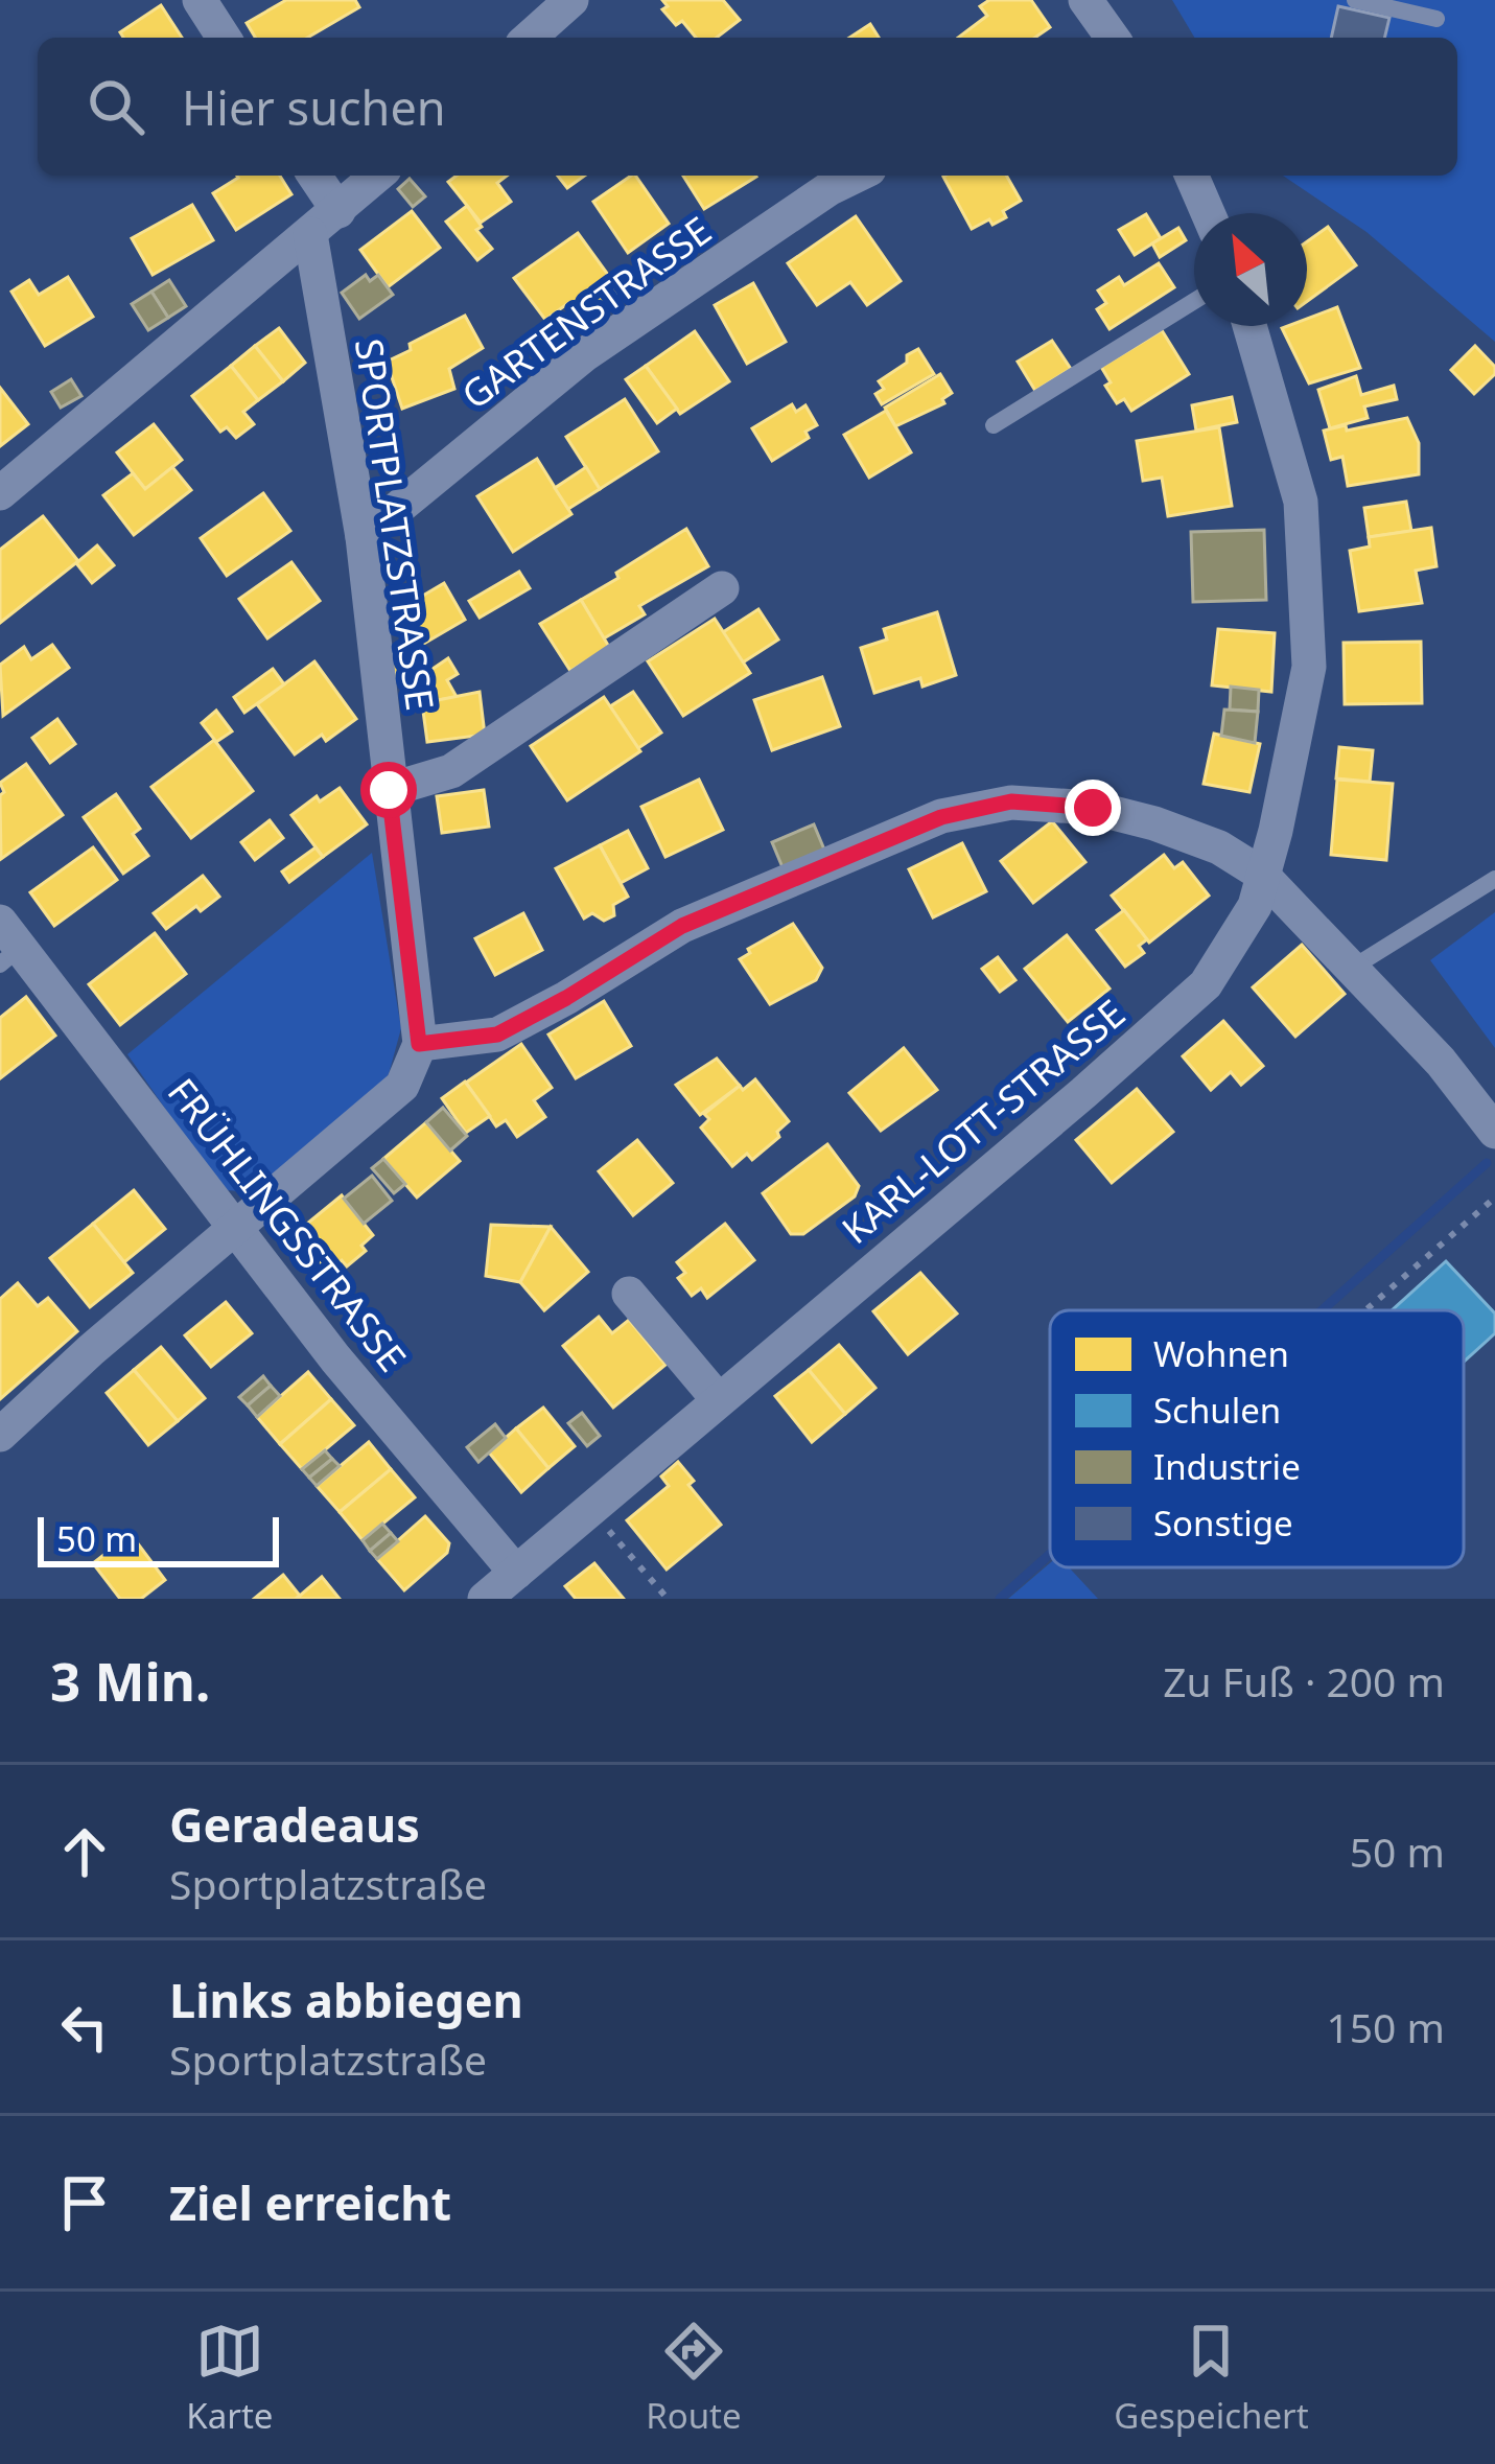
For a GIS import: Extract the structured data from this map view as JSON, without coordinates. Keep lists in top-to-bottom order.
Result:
{
  "streets": {
    "street": [
      "GARTENSTRASSE",
      "SPORTPLATZSTRASSE",
      "KARL-LOTT-STRASSE",
      "FRÜHLINGSSTRASSE"
    ]
  },
  "crossings": [
    ["GARTENSTRASSE", "SPORTPLATZSTRASSE"],
    ["KARL-LOTT-STRASSE", "FRÜHLINGSSTRASSE"]
  ],
  "legend": [
    "Wohnen",
    "Schulen",
    "Industrie",
    "Sonstige"
  ],
  "scale_bar": "50 m",
  "north": "top left",
  "page": {
    "search": "Hier suchen",
    "scale": "50 m",
    "heading": ["3 Min.", "Zu Fuß · 200 m"],
    "list": [
      ["Geradeaus", "Sportplatzstraße", "50 m"],
      ["Links abbiegen", "Sportplatzstraße", "150 m"],
      "Ziel erreicht"
    ],
    "nav": ["Karte", "Route", "Gespeichert"]
  }
}
